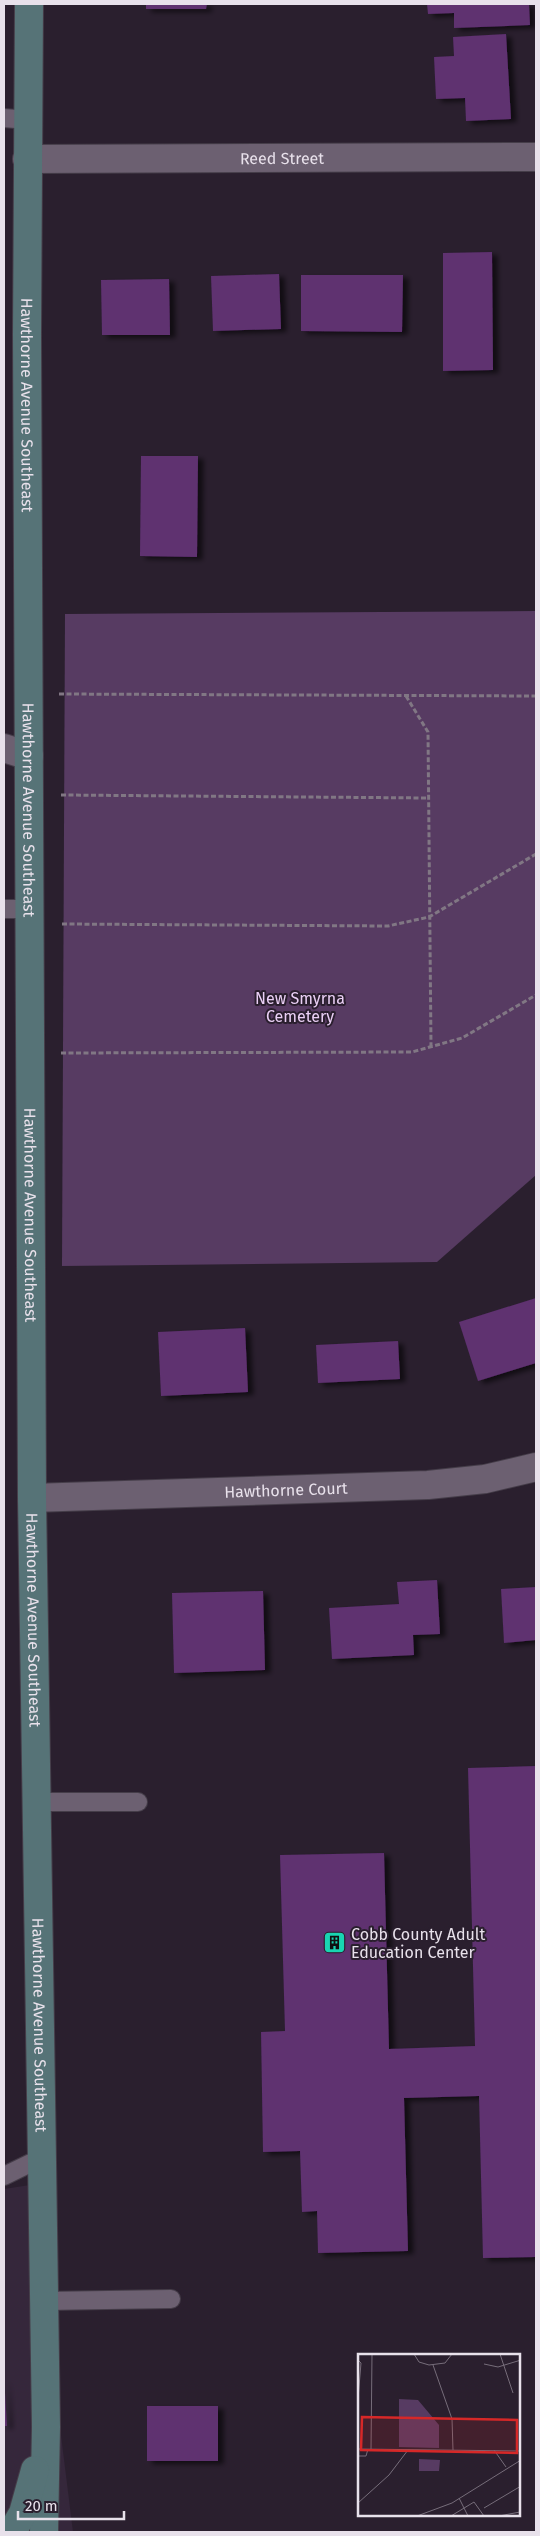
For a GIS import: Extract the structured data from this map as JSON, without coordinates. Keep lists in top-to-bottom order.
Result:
{
  "streets": {
    "street": ["Reed Street", "Hawthorne Avenue Southeast", "Hawthorne Court"]
  },
  "crossings": [
    ["Reed Street", "Hawthorne Avenue Southeast"],
    ["Hawthorne Avenue Southeast", "Hawthorne Court"]
  ],
  "parks": ["New Smyrna Cemetery"],
  "places": {
    "building": ["Cobb County Adult Education Center"]
  },
  "scale_bar": "20 m"
}
